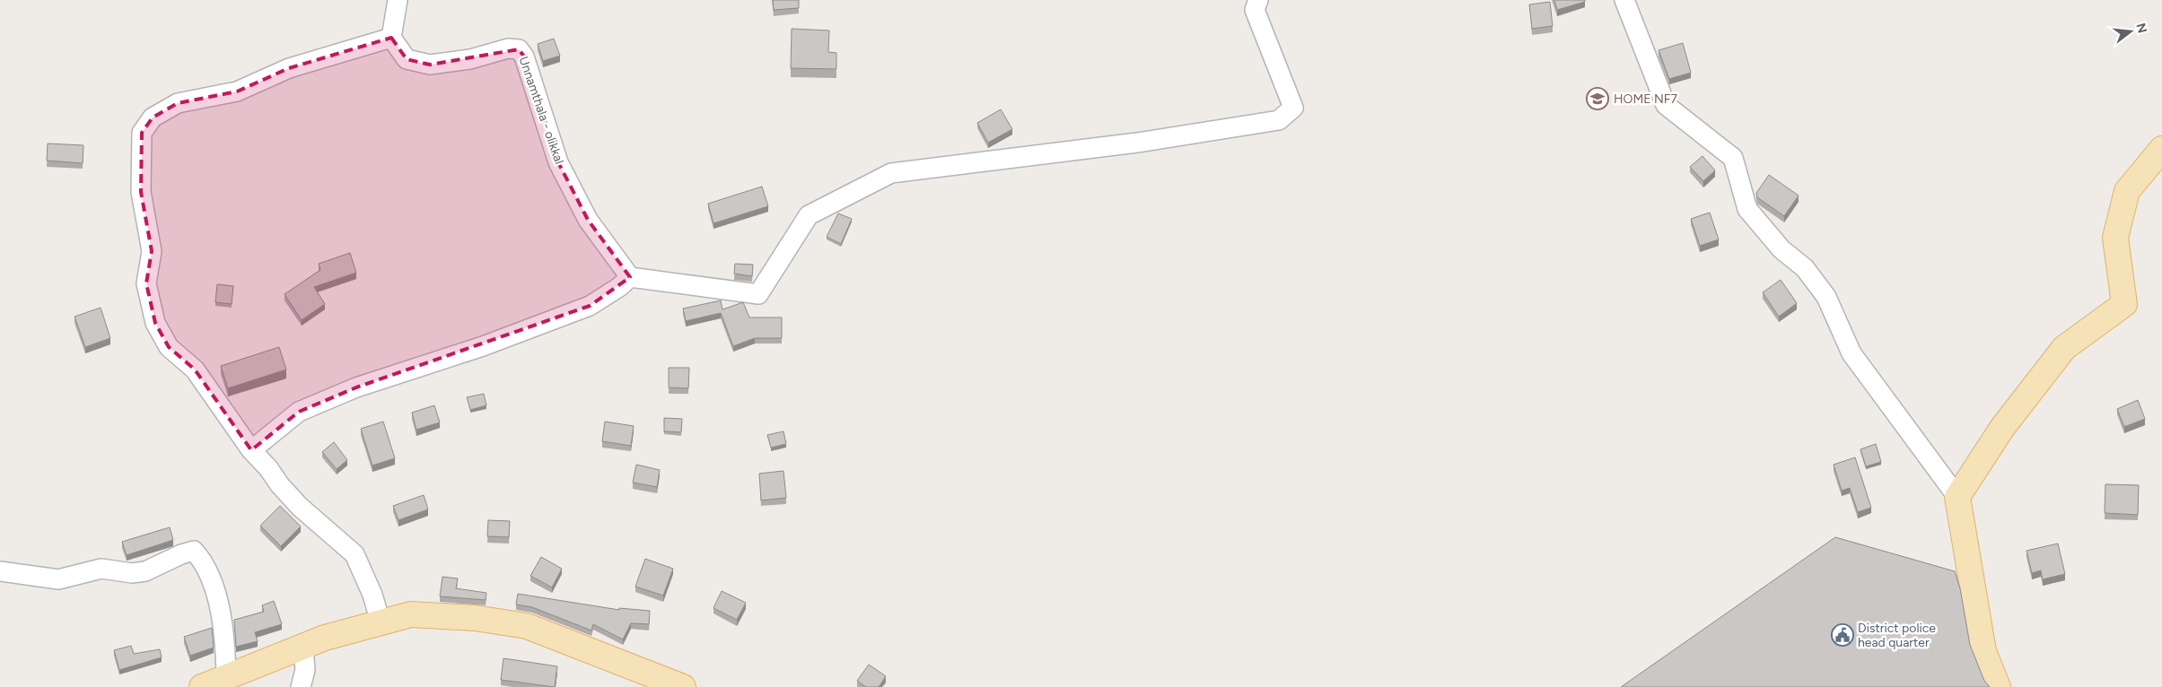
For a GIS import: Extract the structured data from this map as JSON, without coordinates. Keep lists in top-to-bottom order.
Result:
{
  "streets": {
    "street": ["Unnamthala - olikkal"]
  },
  "places": {
    "school or university": ["HOME NF7"],
    "public building": ["District police head quarter"]
  },
  "north": "right"
}
